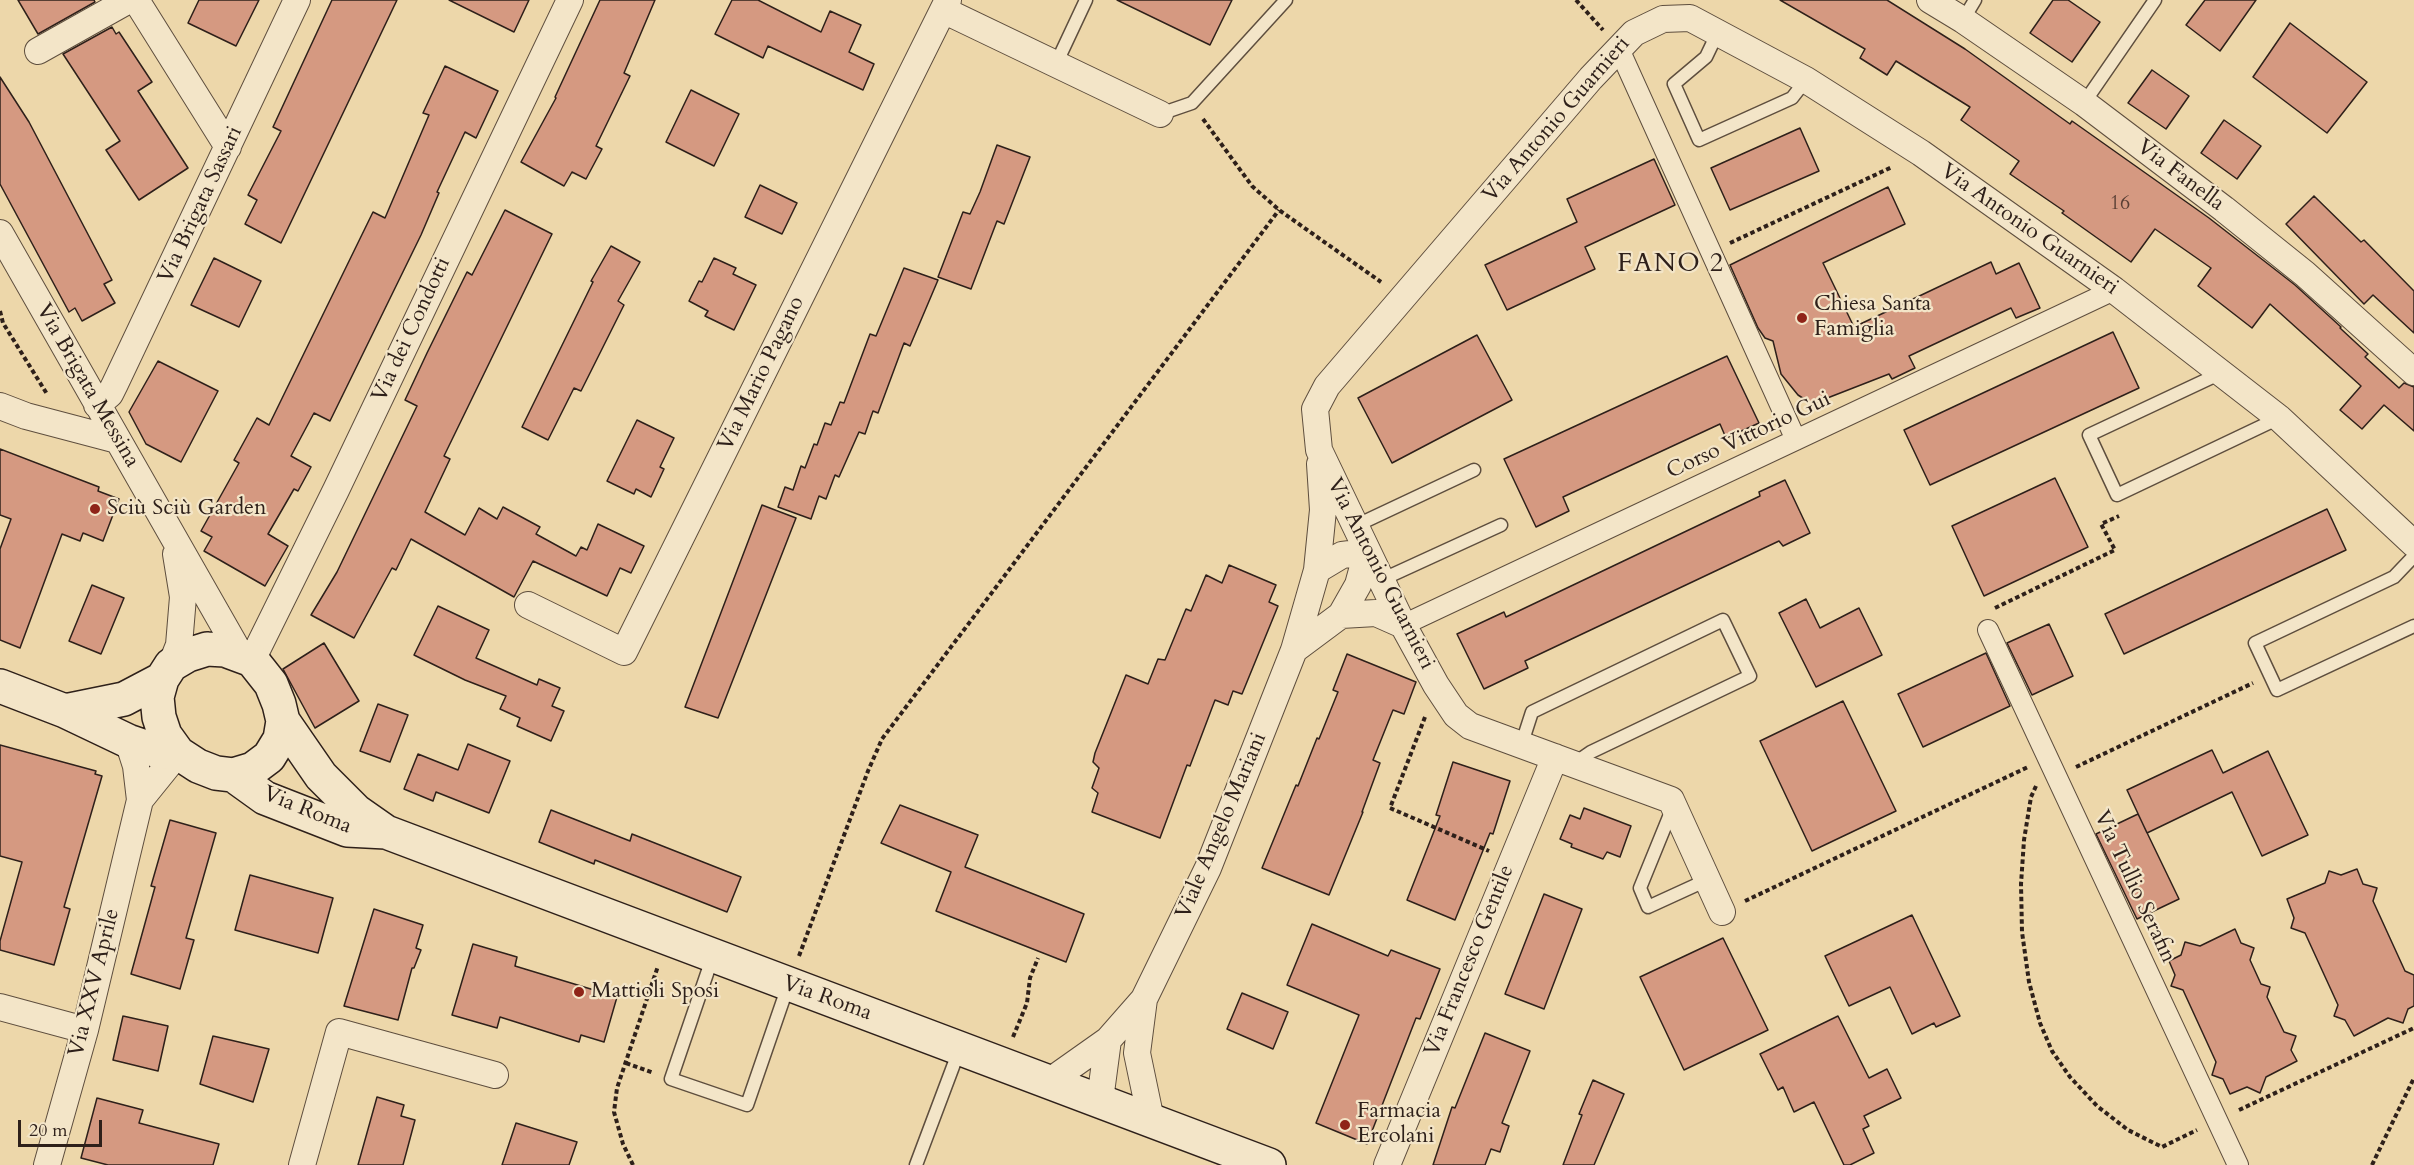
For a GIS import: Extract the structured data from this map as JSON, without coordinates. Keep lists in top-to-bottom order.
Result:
{
  "streets": {
    "main road": ["Via Roma"],
    "street": [
      "Via Antonio Guarnieri",
      "Via Fanella",
      "Via Brigata Sassari",
      "Via dei Condotti",
      "Via Mario Pagano",
      "Via Brigata Messina",
      "Corso Vittorio Gui",
      "Viale Angelo Mariani",
      "Via Tullio Serafin",
      "Via Francesco Gentile",
      "Via XXV Aprile"
    ]
  },
  "crossings": [
    ["Via Antonio Guarnieri", "Corso Vittorio Gui"],
    ["Via Antonio Guarnieri", "Viale Angelo Mariani"],
    ["Via Antonio Guarnieri", "Via Francesco Gentile"],
    ["Via Brigata Sassari", "Via Brigata Messina"],
    ["Via dei Condotti", "Via Brigata Messina"],
    ["Via dei Condotti", "Via Roma"],
    ["Via dei Condotti", "Via XXV Aprile"],
    ["Via Brigata Messina", "Via Roma"],
    ["Via Brigata Messina", "Via XXV Aprile"],
    ["Via Roma", "Viale Angelo Mariani"],
    ["Via Roma", "Via XXV Aprile"]
  ],
  "districts": ["FANO 2"],
  "places": [
    "Chiesa Santa Famiglia",
    "Sciù Sciù Garden",
    "Mattioli Sposi",
    "Farmacia Ercolani"
  ],
  "house_numbers": ["16"],
  "scale_bar": "20 m"
}
